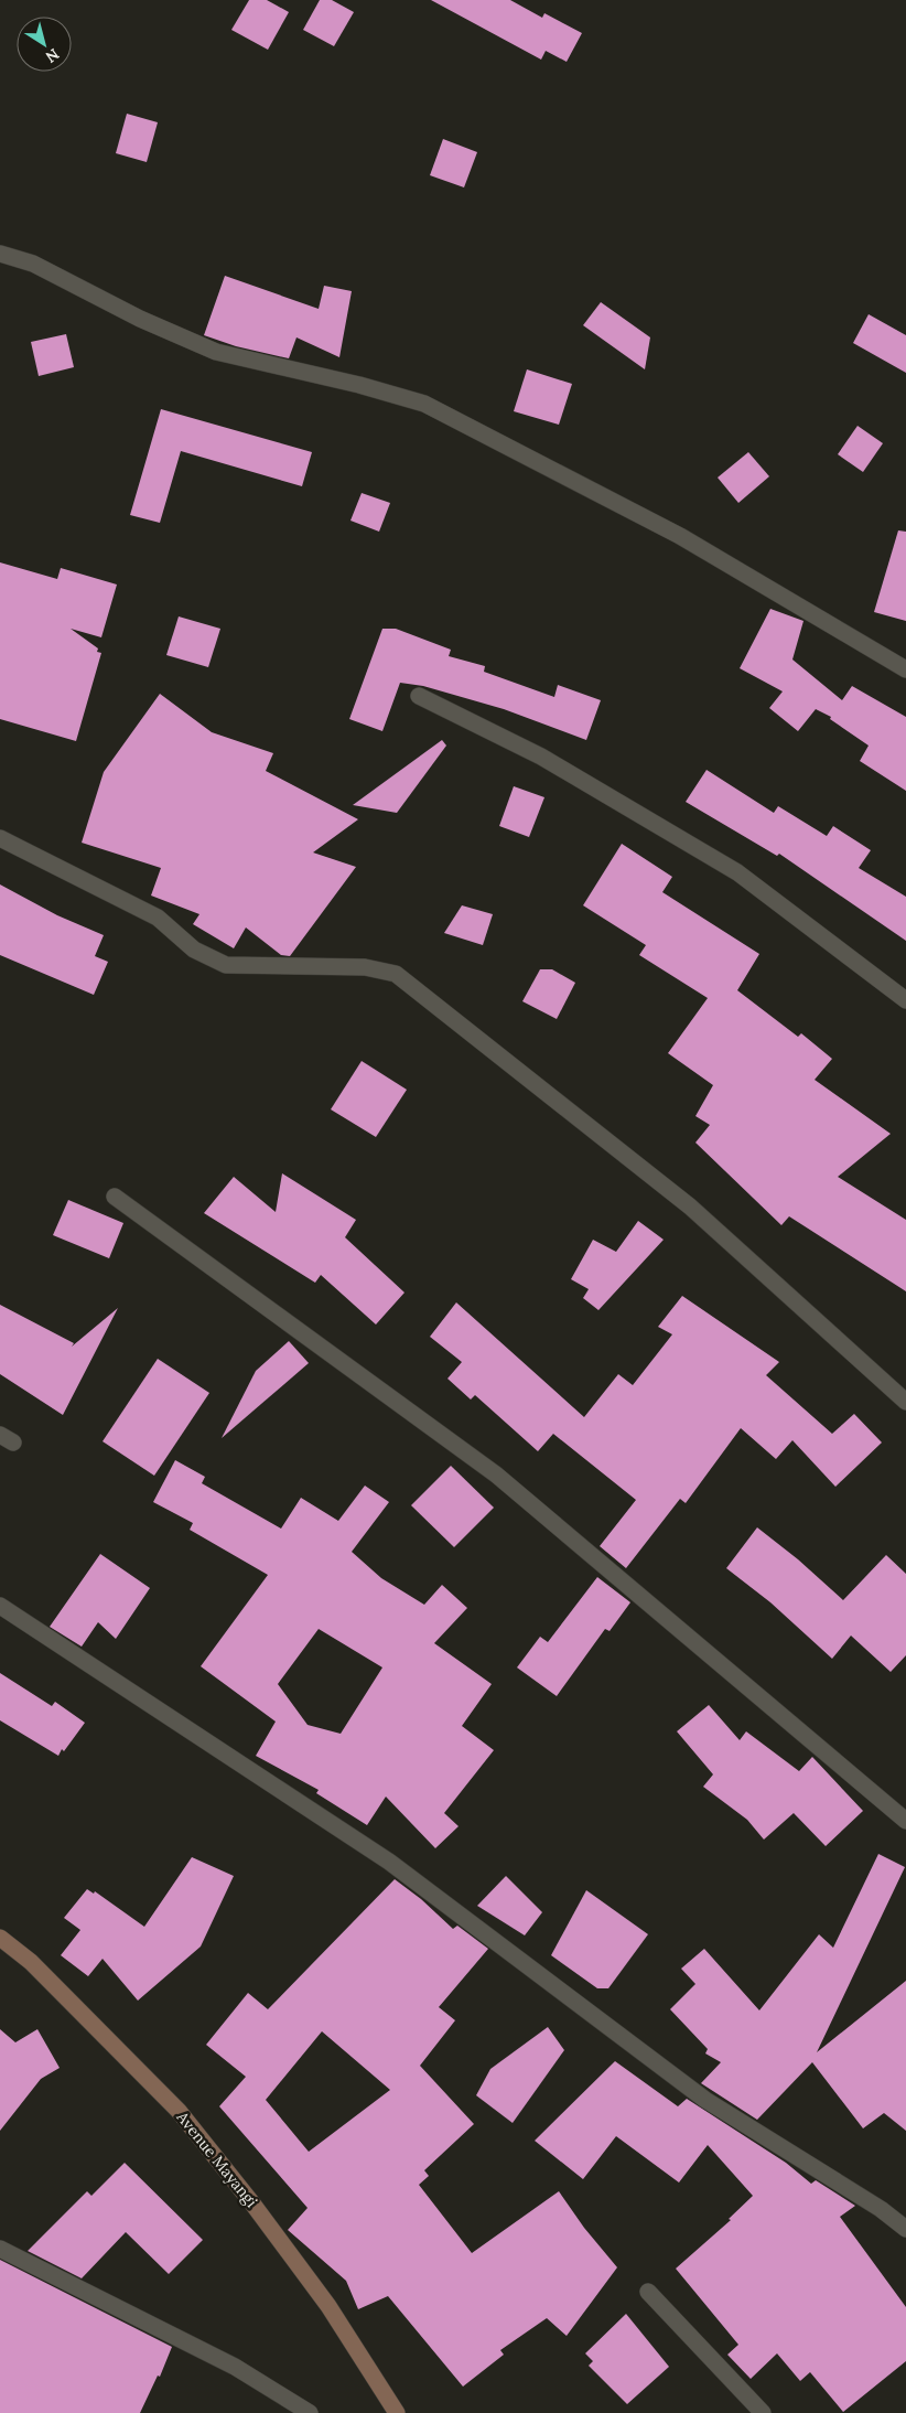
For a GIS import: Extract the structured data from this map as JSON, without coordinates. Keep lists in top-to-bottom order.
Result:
{
  "streets": {
    "street": ["Avenue Mayangi"]
  },
  "north": "bottom right"
}
